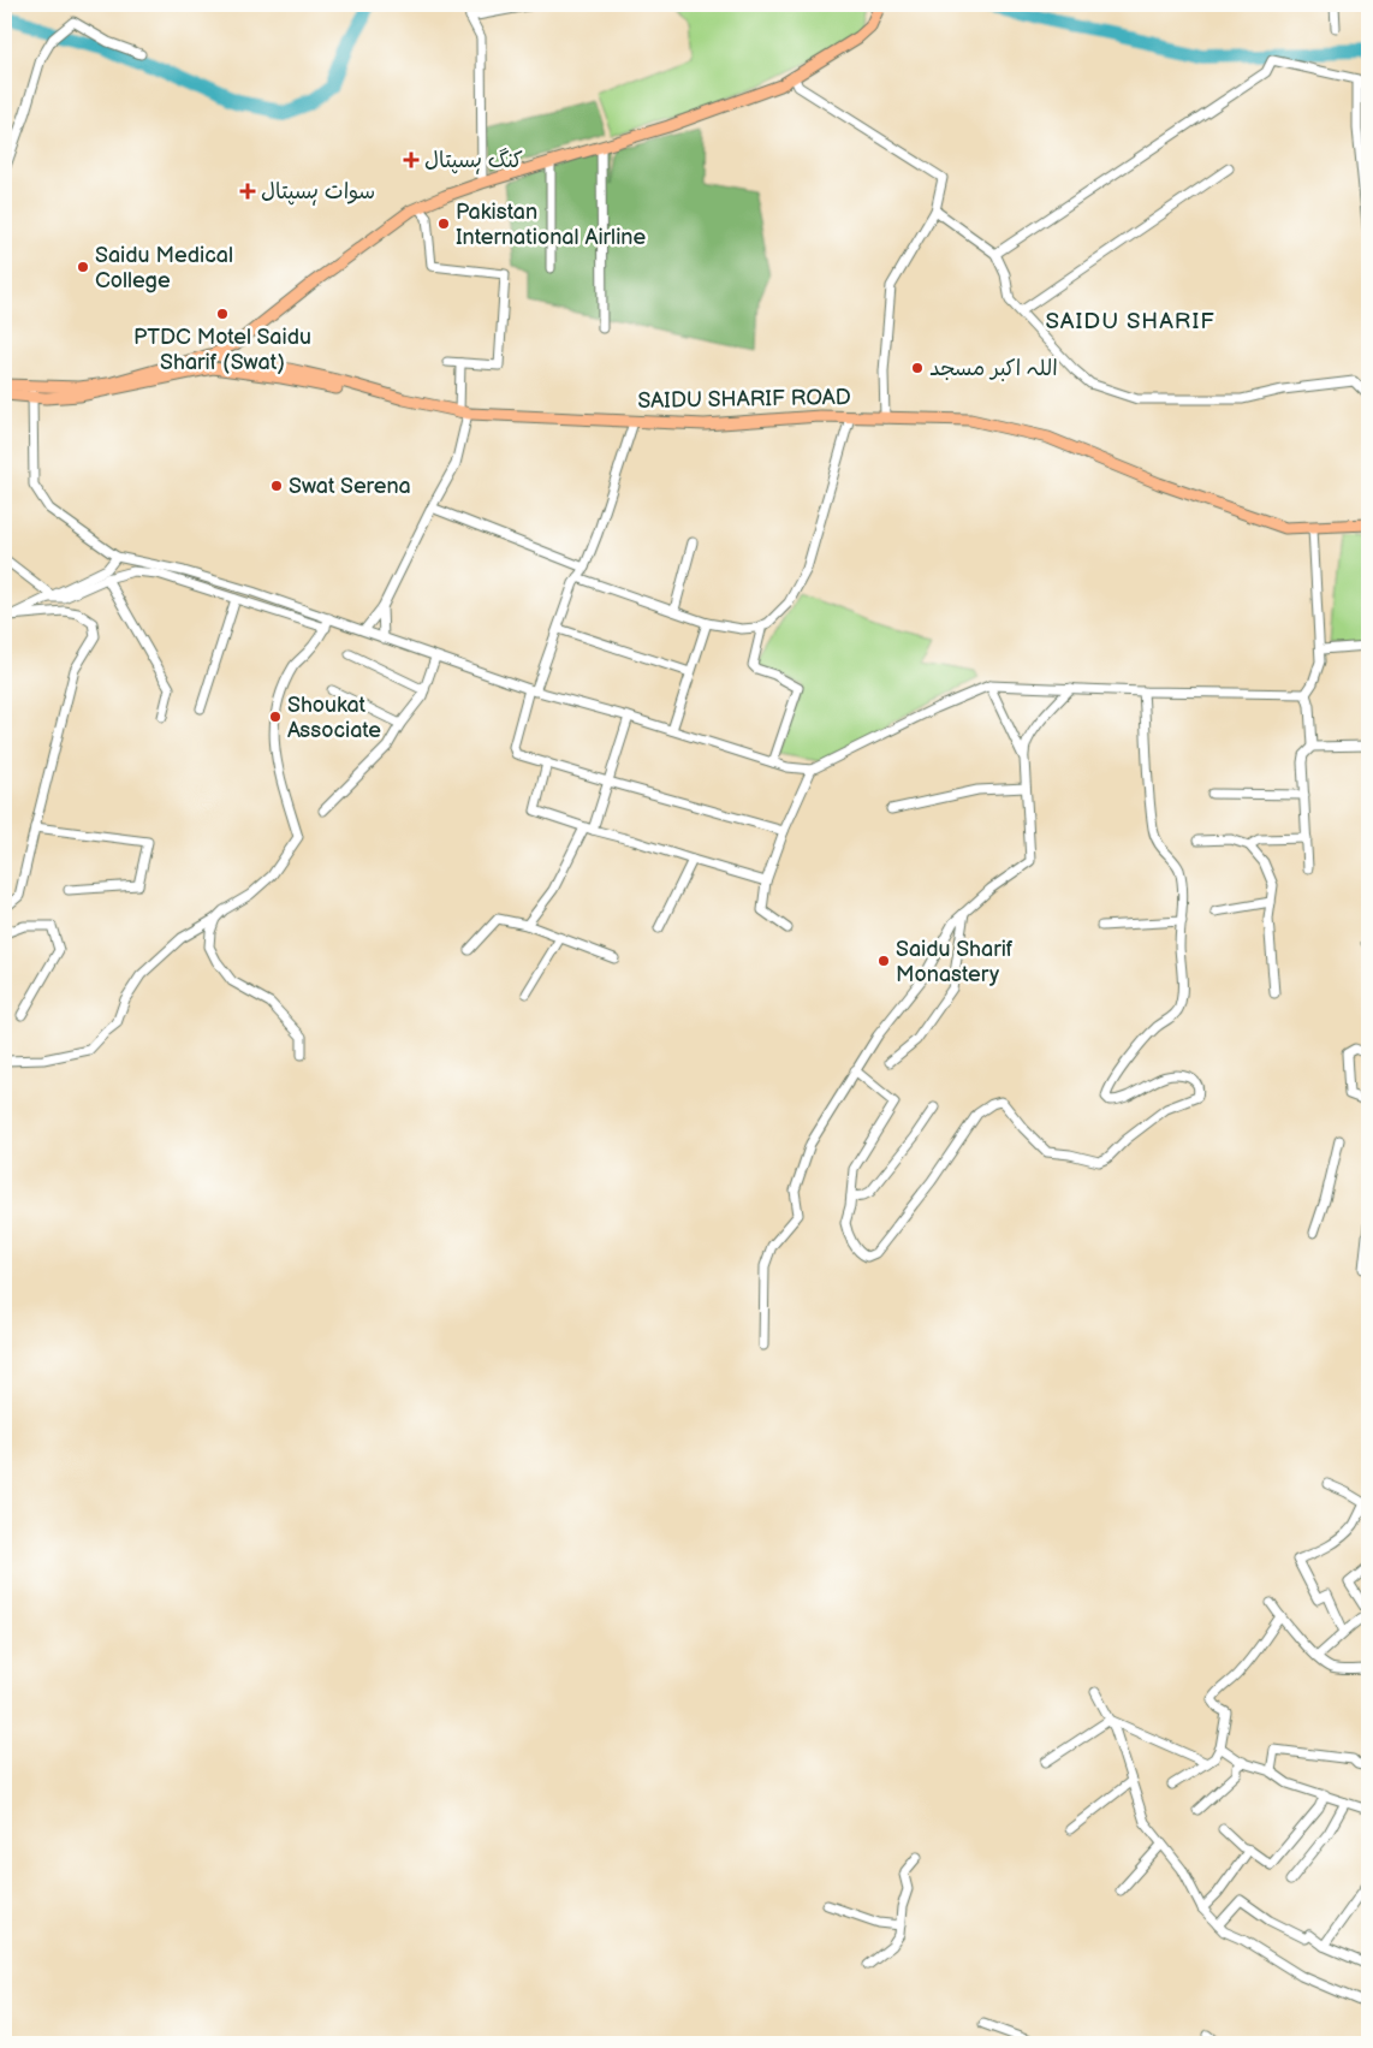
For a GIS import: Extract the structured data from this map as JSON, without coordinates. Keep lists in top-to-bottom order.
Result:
{
  "streets": {
    "main road": ["SAIDU SHARIF ROAD"]
  },
  "districts": ["SAIDU SHARIF"],
  "places": {
    "health": ["کنگ ہسپتال", "سوات ہسپتال"],
    "other": [
      "Pakistan International Airline",
      "Saidu Medical College",
      "PTDC Motel Saidu Sharif (Swat)",
      "اللہ اکبر مسجد",
      "Swat Serena",
      "Shoukat Associate",
      "Saidu Sharif Monastery"
    ]
  }
}
